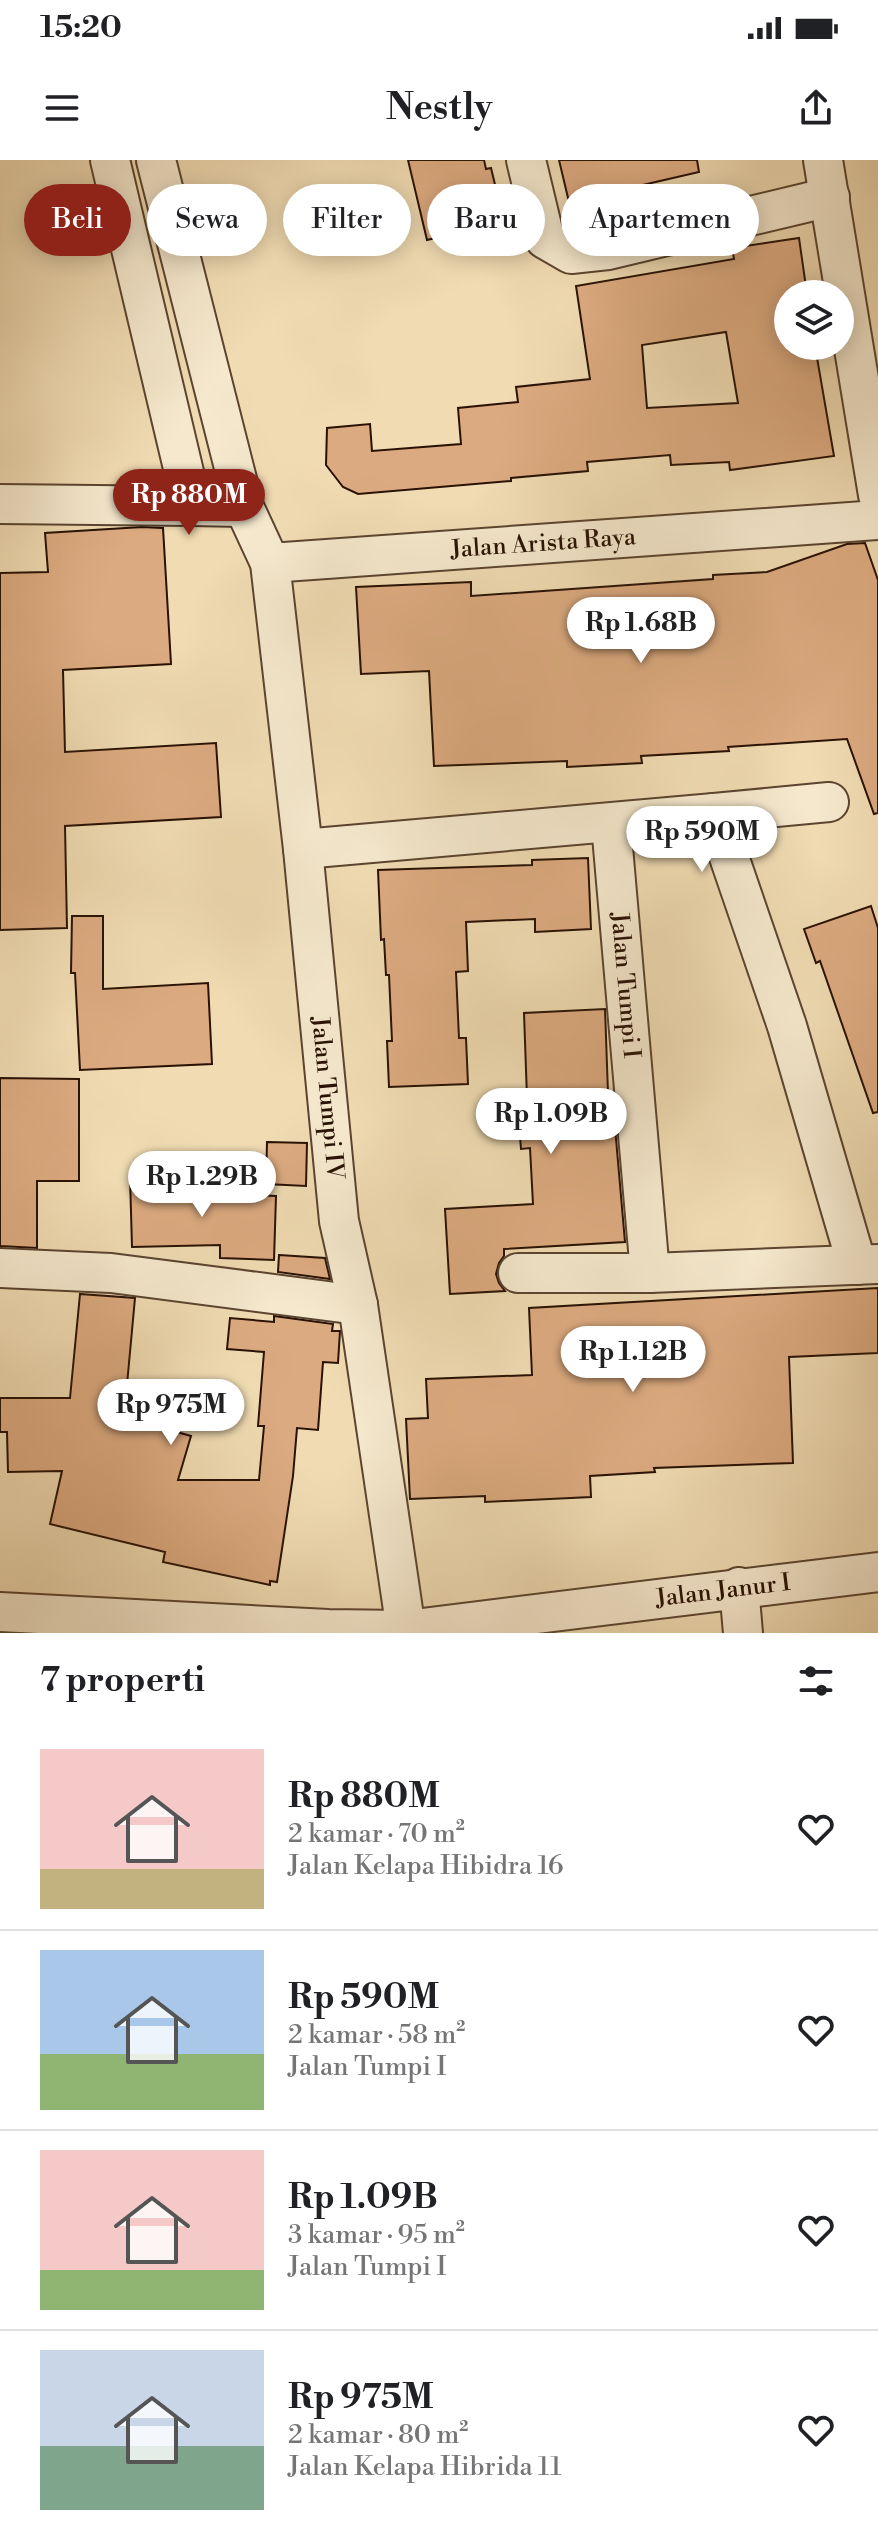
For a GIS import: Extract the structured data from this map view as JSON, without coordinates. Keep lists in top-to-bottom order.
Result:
{
  "streets": {
    "street": [
      "Jalan Arista Raya",
      "Jalan Tumpi I",
      "Jalan Tumpi IV",
      "Jalan Janur I"
    ]
  },
  "crossings": [
    ["Jalan Arista Raya", "Jalan Tumpi IV"],
    ["Jalan Tumpi IV", "Jalan Janur I"]
  ],
  "page": {
    "status": "15:20",
    "header": "Nestly",
    "chip": [
      "Beli",
      "Sewa",
      "Filter",
      "Baru",
      "Apartemen"
    ],
    "price": [
      "Rp 880M",
      "Rp 1.68B",
      "Rp 590M",
      "Rp 1.09B",
      "Rp 1.29B",
      "Rp 1.12B",
      "Rp 975M"
    ],
    "heading": "7 properti",
    "list": [
      {
        "name": "Rp 880M",
        "note": "2 kamar · 70 m² · Jalan Kelapa Hibidra 16"
      },
      {
        "name": "Rp 590M",
        "note": "2 kamar · 58 m² · Jalan Tumpi I"
      },
      {
        "name": "Rp 1.09B",
        "note": "3 kamar · 95 m² · Jalan Tumpi I"
      },
      {
        "name": "Rp 975M",
        "note": "2 kamar · 80 m² · Jalan Kelapa Hibrida 11"
      }
    ]
  }
}
